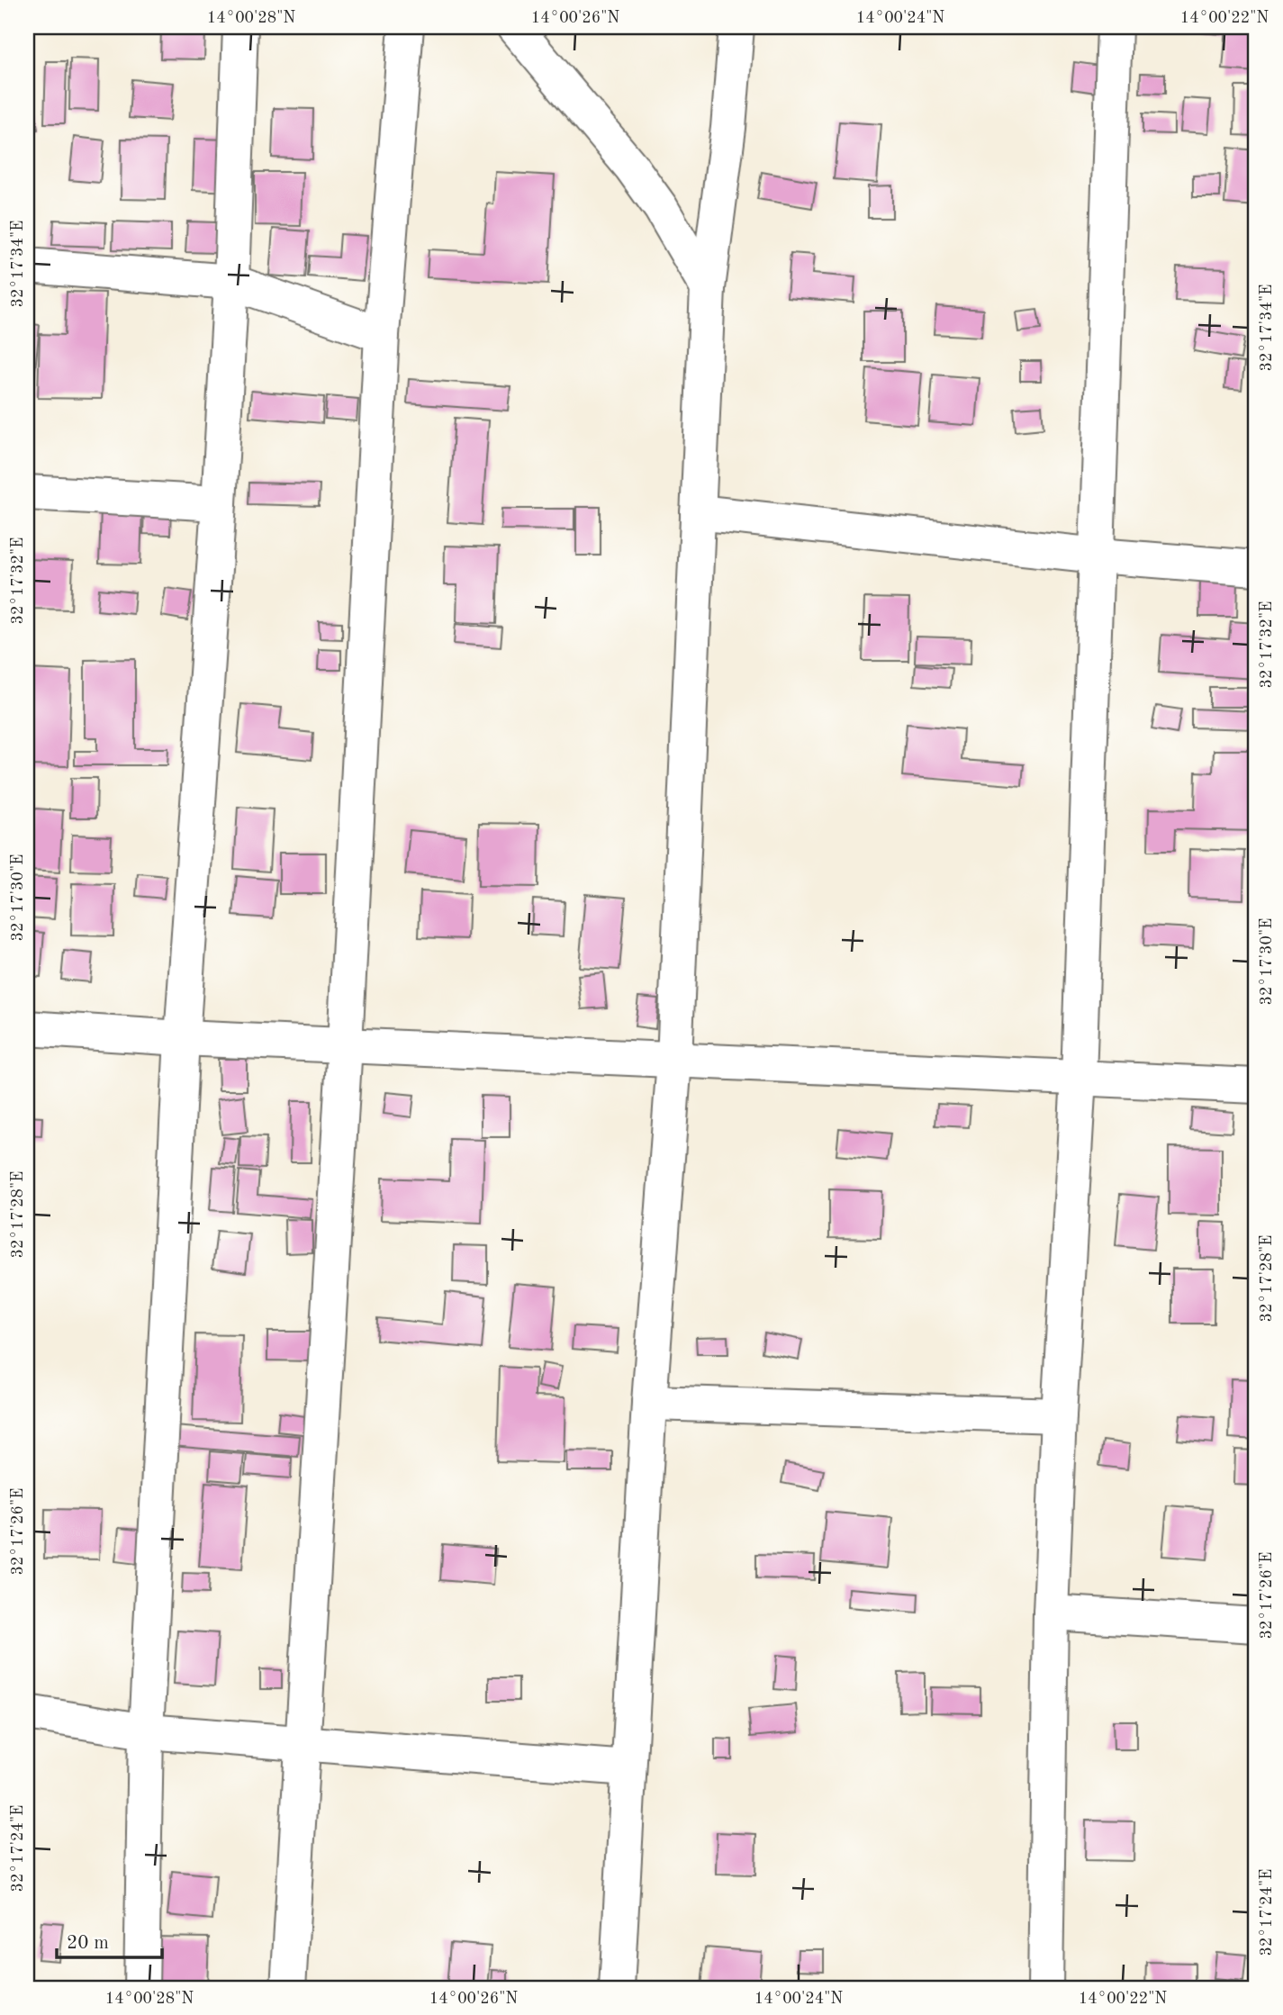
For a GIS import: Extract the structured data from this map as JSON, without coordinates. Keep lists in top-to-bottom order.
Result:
{
  "scale_bar": "20 m",
  "coordinates": [
    "14°00'28\"N",
    "14°00'26\"N",
    "14°00'24\"N",
    "14°00'22\"N",
    "32°17'34\"E",
    "32°17'32\"E",
    "32°17'30\"E",
    "32°17'28\"E",
    "32°17'26\"E",
    "32°17'24\"E"
  ]
}
